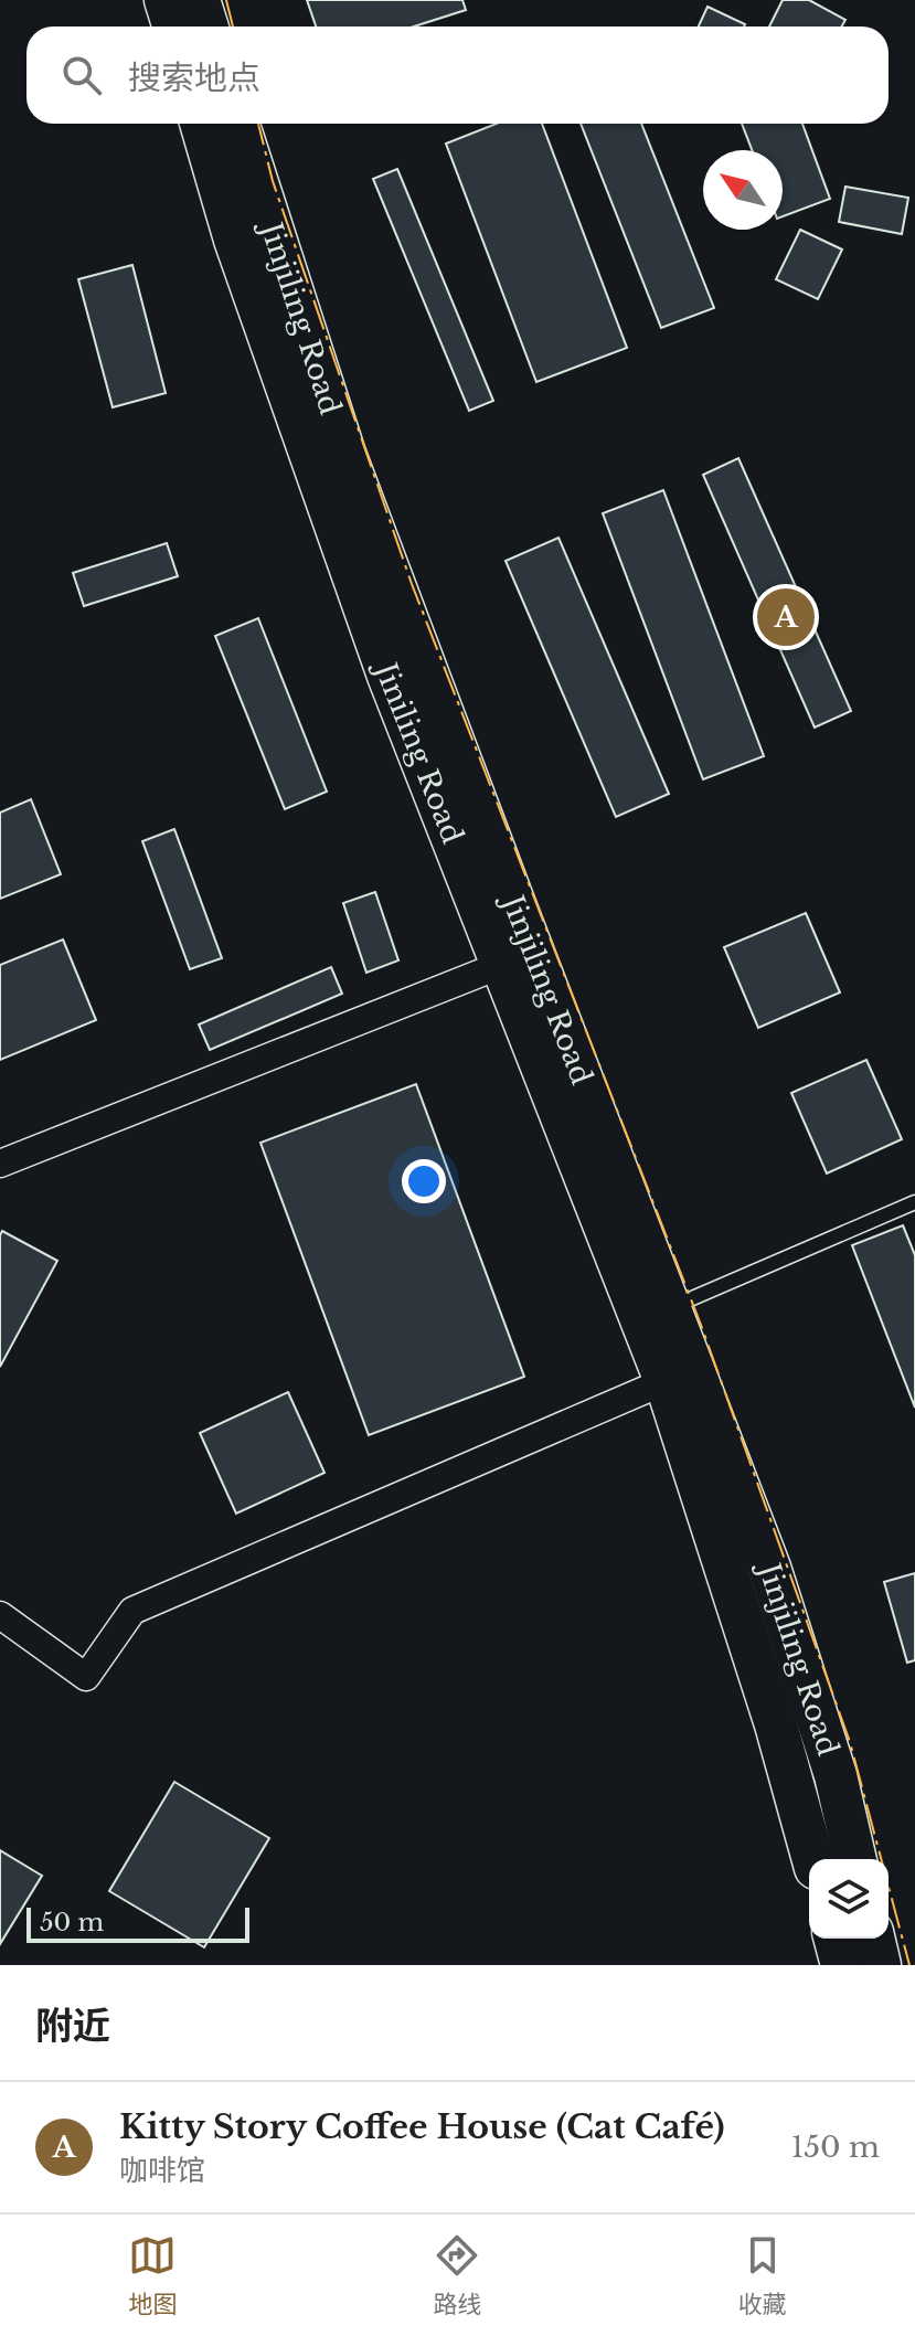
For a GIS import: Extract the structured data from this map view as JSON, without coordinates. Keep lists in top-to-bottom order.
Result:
{
  "streets": {
    "main road": ["Jinjiling Road", "Jiniling Road"]
  },
  "crossings": [
    ["Jinjiling Road", "Jiniling Road"]
  ],
  "scale_bar": "50 m",
  "north": "top left",
  "page": {
    "search": "搜索地点",
    "pins": "A",
    "scale": "50 m",
    "heading": "附近",
    "list": [
      {
        "mark": "A",
        "name": "Kitty Story Coffee House (Cat Café)",
        "note": "咖啡馆",
        "value": "150 m"
      }
    ],
    "nav": ["地图", "路线", "收藏"]
  }
}
